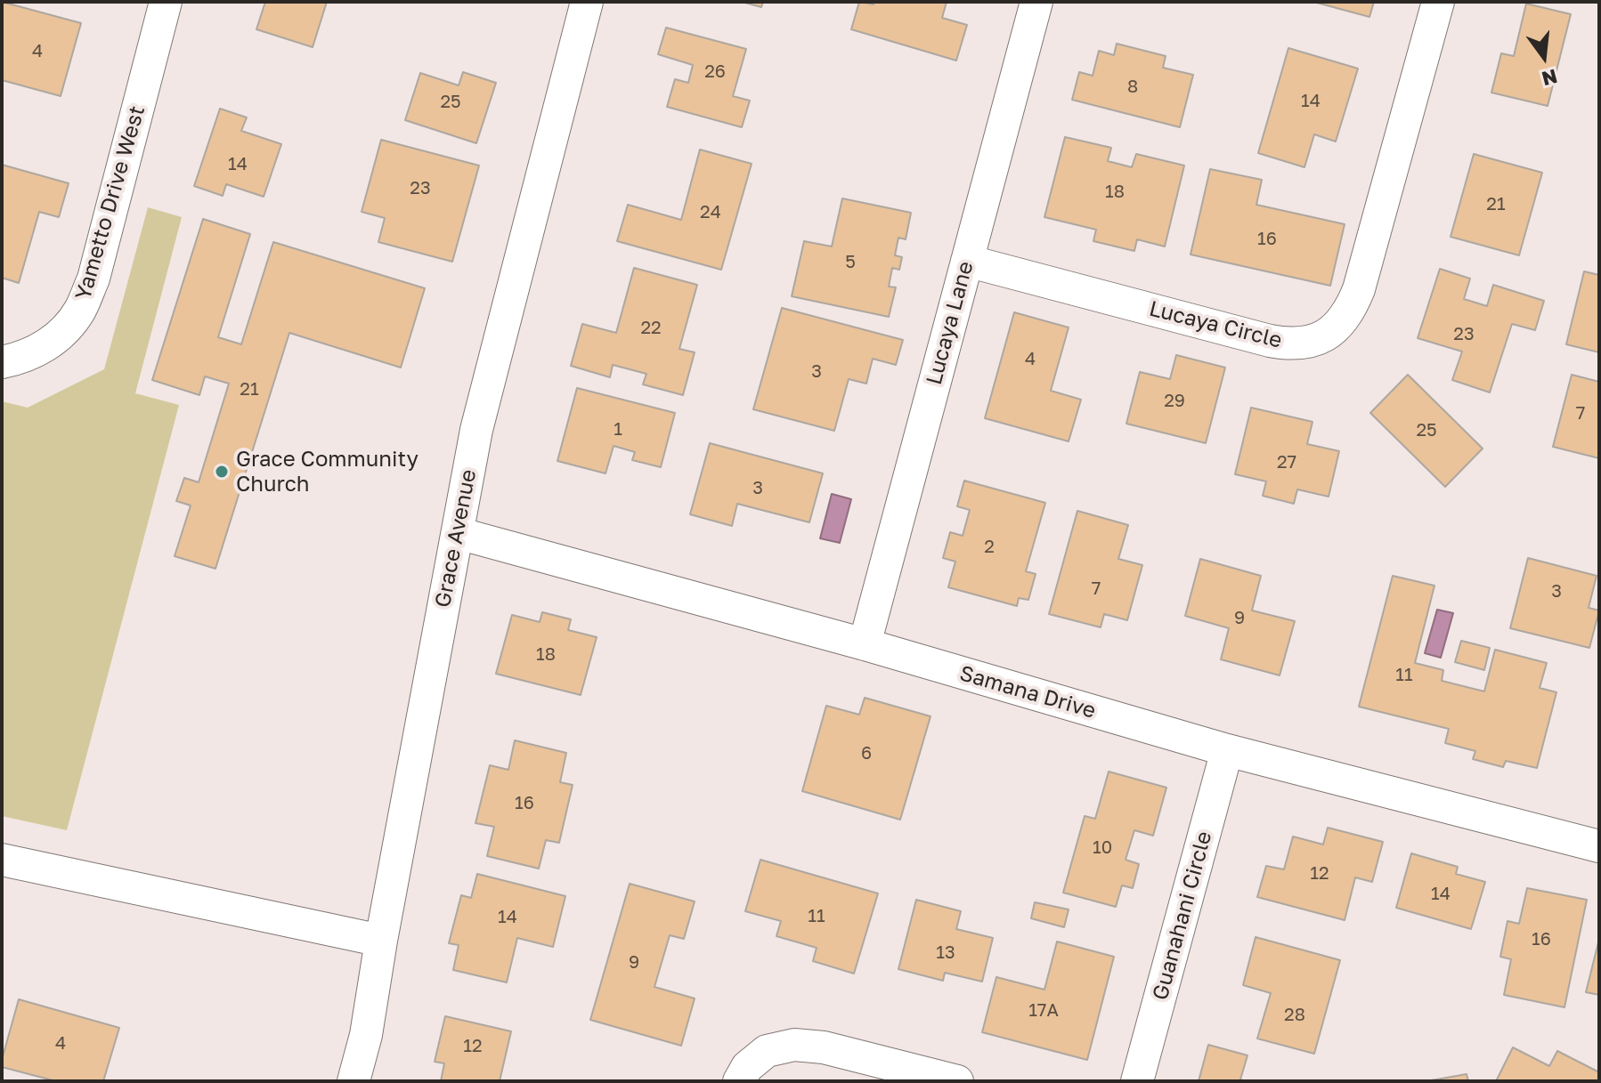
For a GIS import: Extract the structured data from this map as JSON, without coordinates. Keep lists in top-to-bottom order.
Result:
{
  "streets": {
    "street": [
      "Yametto Drive West",
      "Lucaya Lane",
      "Lucaya Circle",
      "Grace Avenue",
      "Samana Drive",
      "Guanahani Circle"
    ]
  },
  "crossings": [
    ["Lucaya Lane", "Lucaya Circle"],
    ["Lucaya Lane", "Samana Drive"],
    ["Grace Avenue", "Samana Drive"],
    ["Samana Drive", "Guanahani Circle"]
  ],
  "places": ["Grace Community Church"],
  "house_numbers": [
    "4",
    "26",
    "8",
    "14",
    "25",
    "14",
    "23",
    "18",
    "21",
    "24",
    "16",
    "5",
    "22",
    "23",
    "4",
    "3",
    "21",
    "29",
    "7",
    "1",
    "25",
    "27",
    "3",
    "2",
    "7",
    "3",
    "9",
    "18",
    "11",
    "6",
    "16",
    "10",
    "12",
    "14",
    "11",
    "14",
    "16",
    "13",
    "9",
    "17A",
    "28",
    "4",
    "12"
  ],
  "north": "bottom"
}
